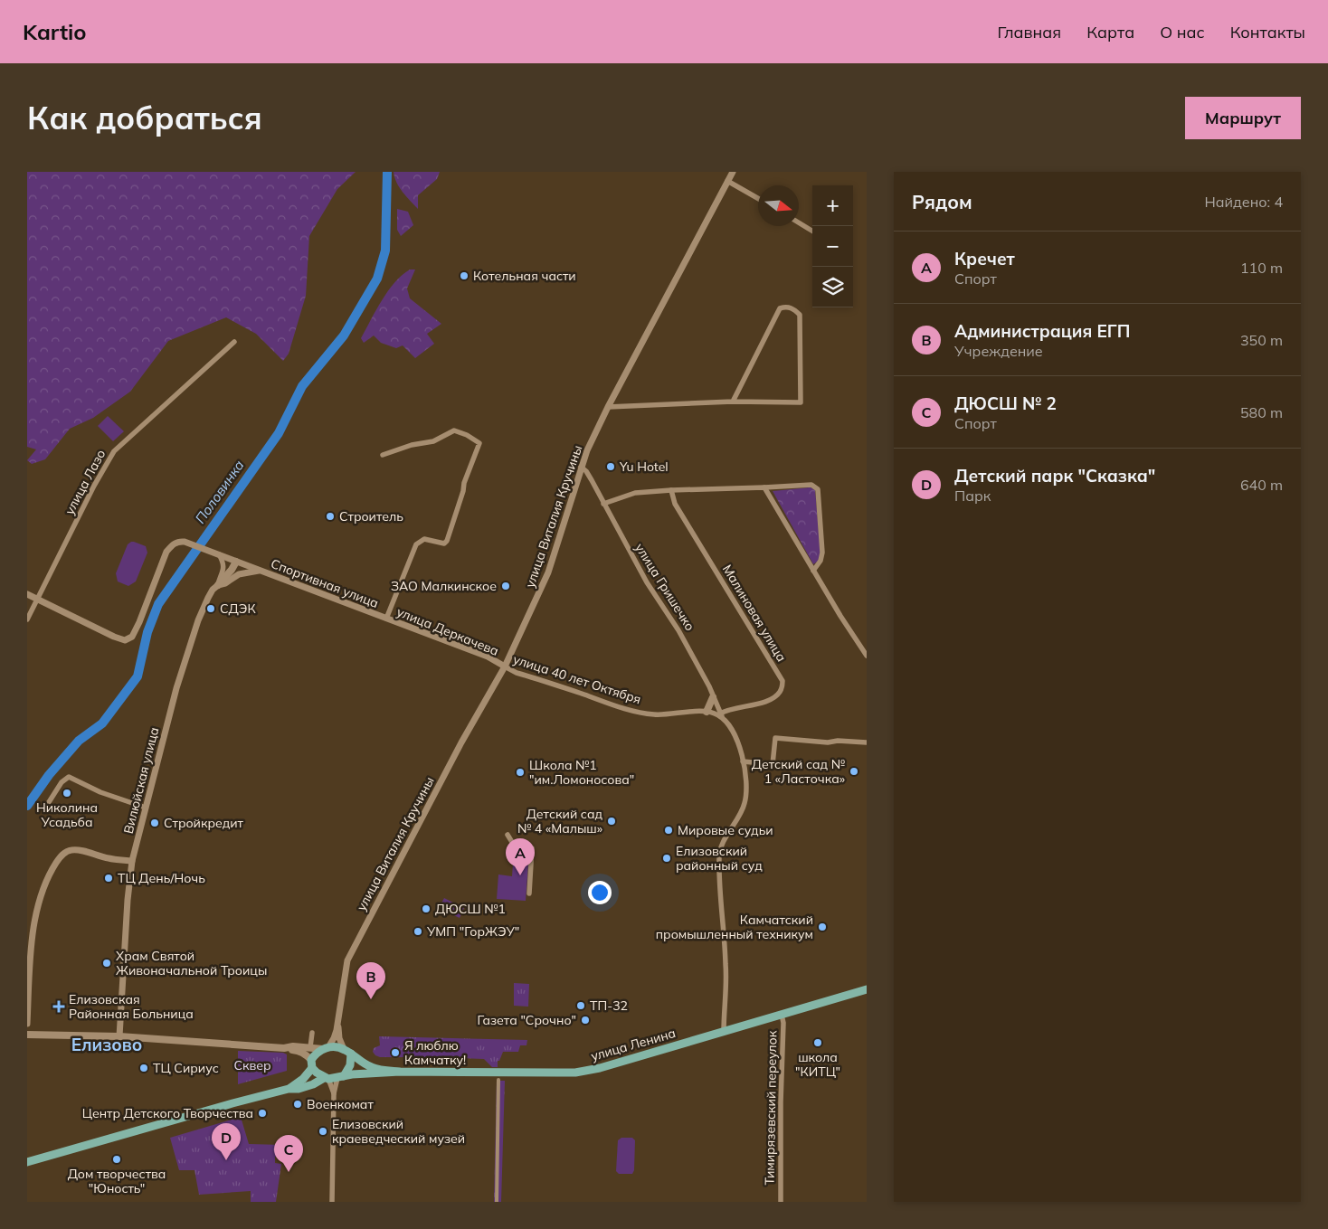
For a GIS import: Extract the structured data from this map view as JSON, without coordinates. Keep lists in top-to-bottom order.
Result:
{
  "streets": {
    "main road": ["улица Ленина"],
    "street": [
      "улица Лазо",
      "улица Виталия Кручины",
      "Спортивная улица",
      "улица Гришечко",
      "Малиновая улица",
      "улица Деркачева",
      "улица 40 лет Октября",
      "Вилюйская улица",
      "Тимирязевский переулок"
    ]
  },
  "crossings": [
    ["улица Лазо", "Спортивная улица"],
    ["улица Виталия Кручины", "улица Гришечко"],
    ["улица Виталия Кручины", "улица Деркачева"],
    ["улица Виталия Кручины", "улица 40 лет Октября"],
    ["улица Виталия Кручины", "улица Ленина"],
    ["Спортивная улица", "улица Деркачева"],
    ["улица Гришечко", "Малиновая улица"],
    ["улица Деркачева", "улица 40 лет Октября"],
    ["улица Ленина", "Тимирязевский переулок"]
  ],
  "districts": ["Елизово"],
  "water": ["Половинка"],
  "parks": ["Сквер"],
  "places": {
    "other": [
      "Котельная части",
      "Yu Hotel",
      "Строитель",
      "ЗАО Малкинское",
      "СДЭК",
      "Детский сад № 1 «Ласточка»",
      "Школа №1 \"им.Ломоносова\"",
      "Николина Усадьба",
      "Детский сад № 4 «Малыш»",
      "Стройкредит",
      "Мировые судьи",
      "Елизовский районный суд",
      "ТЦ День/Ночь",
      "ДЮСШ №1",
      "Камчатский промышленный техникум",
      "УМП \"ГорЖЭУ\"",
      "Храм Святой Живоначальной Троицы",
      "ТП-32",
      "Газета \"Срочно\"",
      "школа \"КИТЦ\"",
      "Я люблю Камчатку!",
      "ТЦ Сириус",
      "Военкомат",
      "Центр Детского Творчества",
      "Елизовский краеведческий музей",
      "Дом творчества \"Юность\""
    ],
    "health": ["Елизовская Районная Больница"]
  },
  "north": "right",
  "page": {
    "header": "Kartio",
    "nav": [
      "Главная",
      "Карта",
      "О нас",
      "Контакты"
    ],
    "buttons": "Маршрут",
    "title": "Как добраться",
    "heading": ["Рядом", "Найдено: 4"],
    "map_buttons": ["+", "−"],
    "list": [
      {
        "mark": "A",
        "name": "Кречет",
        "note": "Спорт",
        "value": "110 m"
      },
      {
        "mark": "B",
        "name": "Администрация ЕГП",
        "note": "Учреждение",
        "value": "350 m"
      },
      {
        "mark": "C",
        "name": "ДЮСШ № 2",
        "note": "Спорт",
        "value": "580 m"
      },
      {
        "mark": "D",
        "name": "Детский парк \"Сказка\"",
        "note": "Парк",
        "value": "640 m"
      }
    ],
    "pins": [
      "A",
      "B",
      "D",
      "C"
    ]
  }
}
